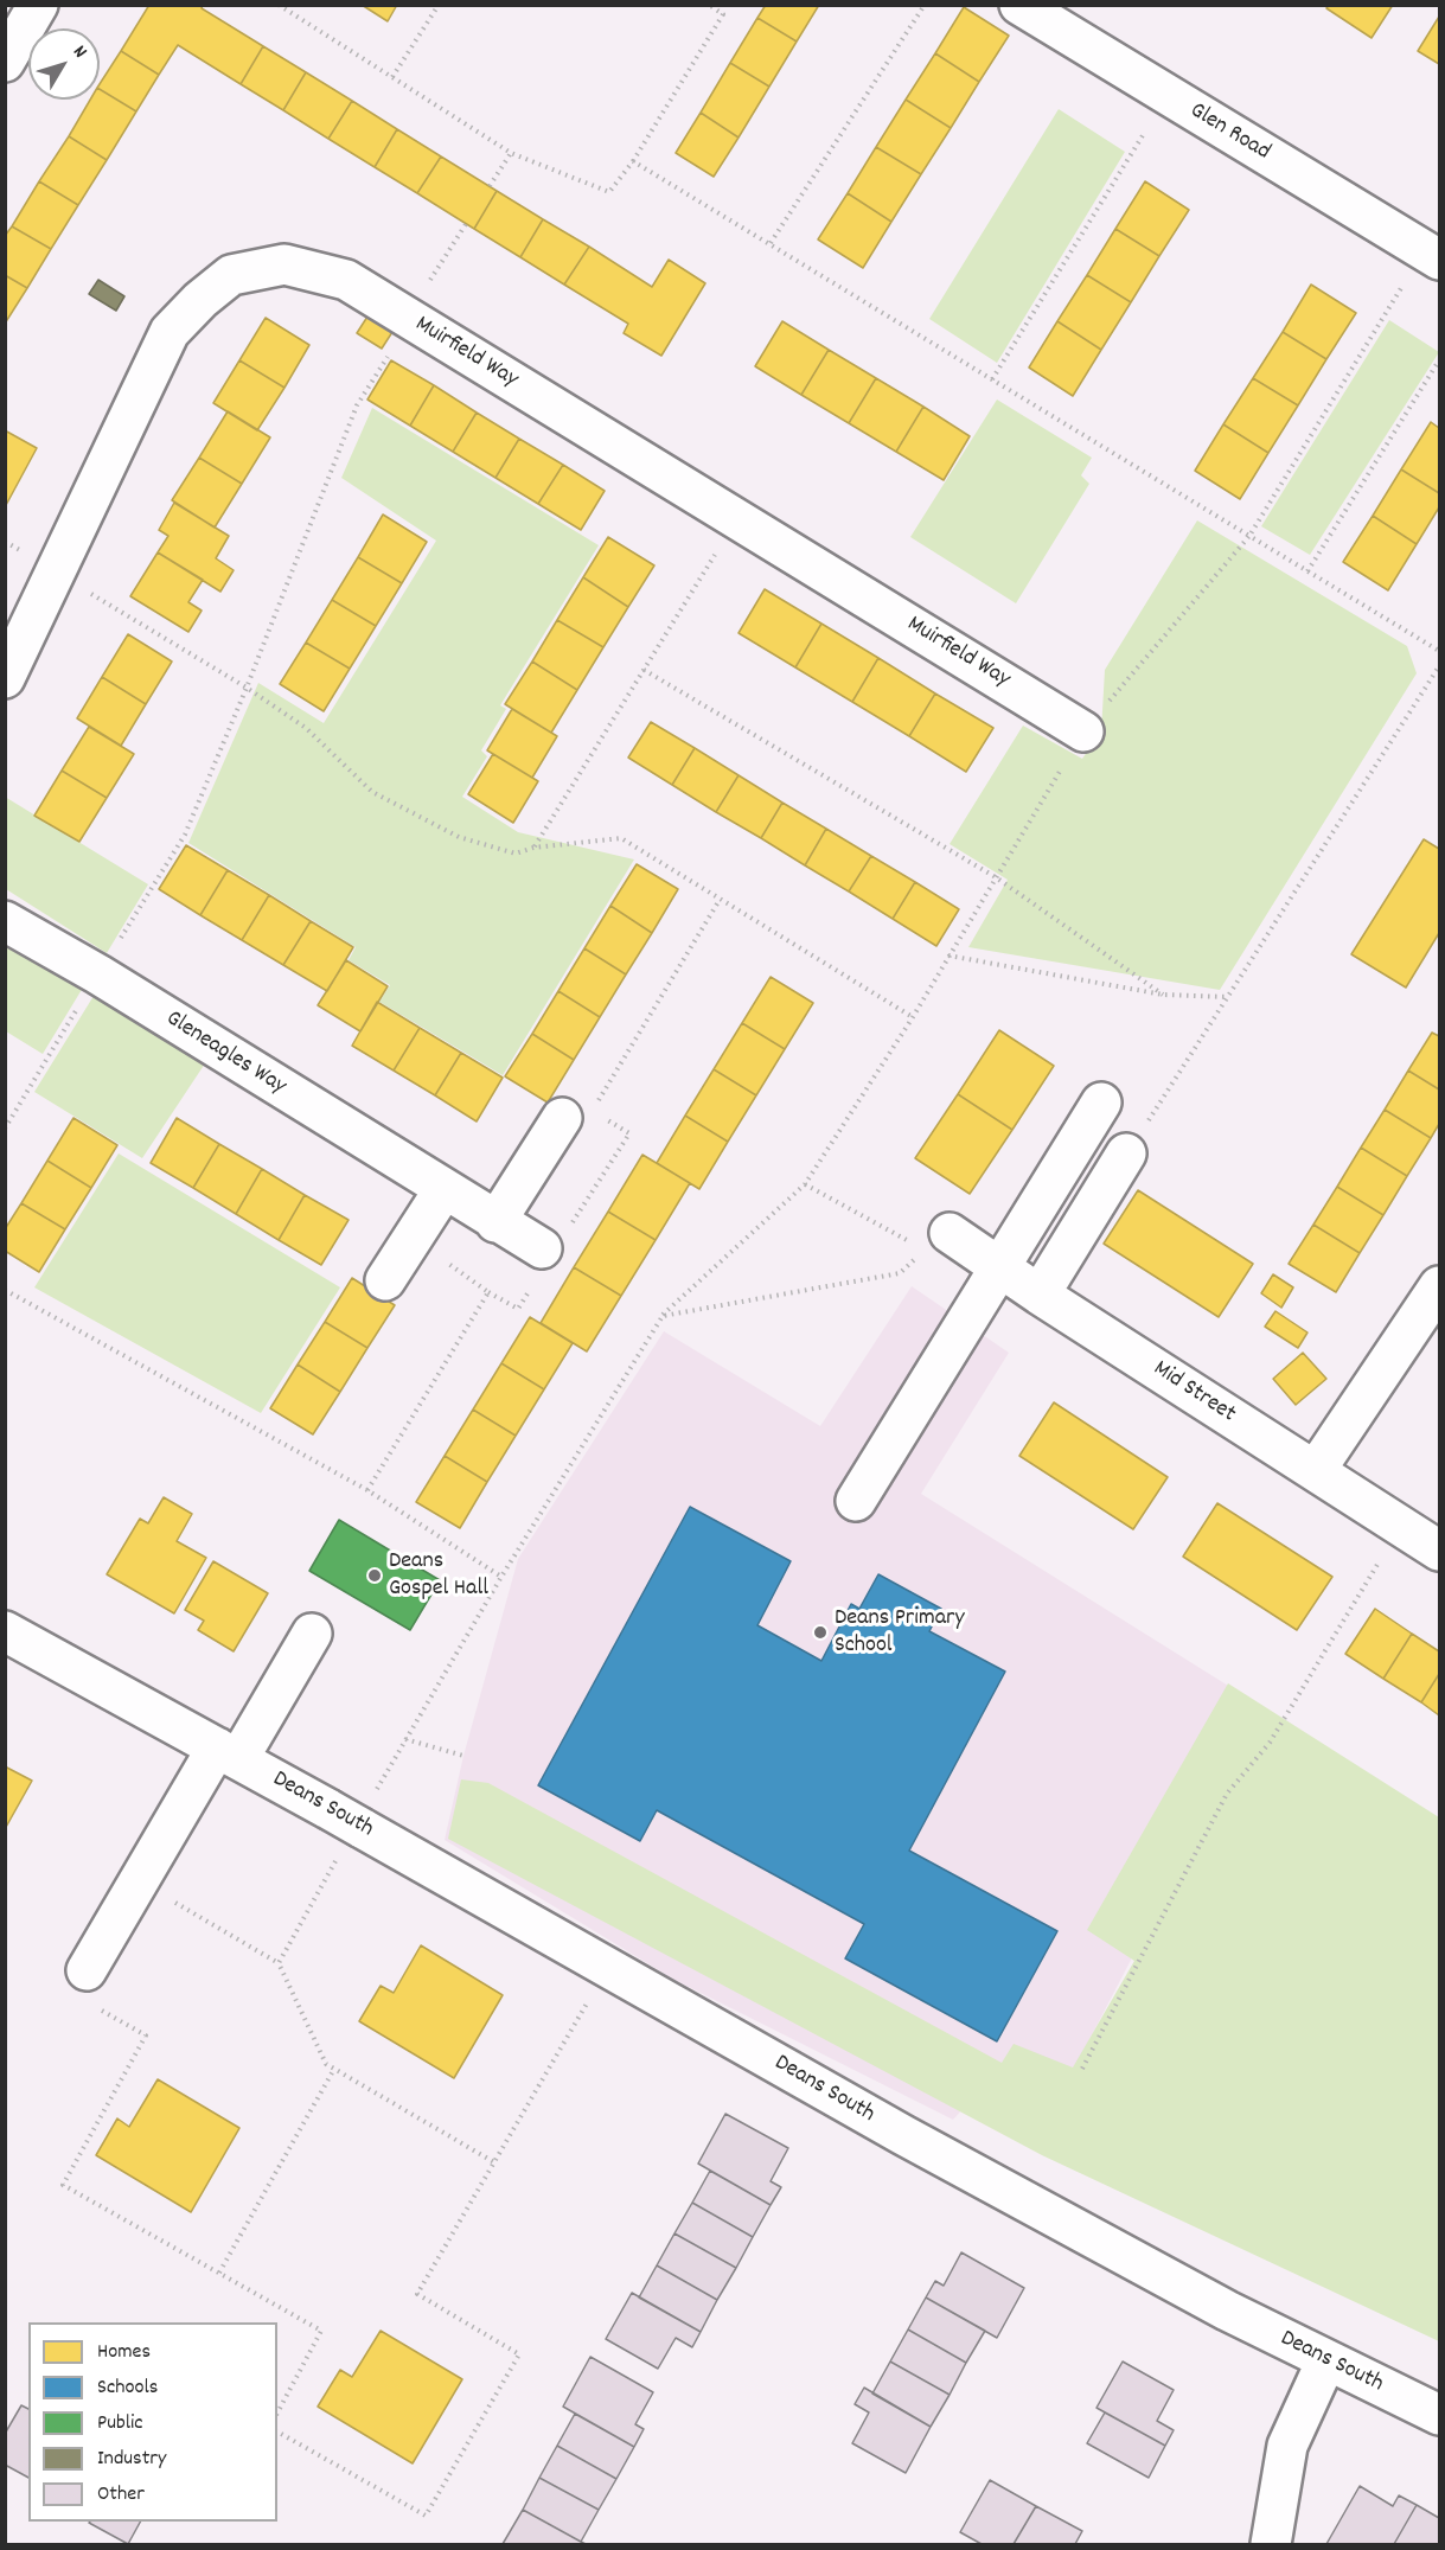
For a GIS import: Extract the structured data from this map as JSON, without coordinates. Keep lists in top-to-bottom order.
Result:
{
  "streets": {
    "street": [
      "Glen Road",
      "Muirfield Way",
      "Gleneagles Way",
      "Mid Street",
      "Deans South"
    ]
  },
  "places": ["Deans Gospel Hall", "Deans Primary School"],
  "legend": [
    "Homes",
    "Schools",
    "Public",
    "Industry",
    "Other"
  ],
  "north": "top right"
}
